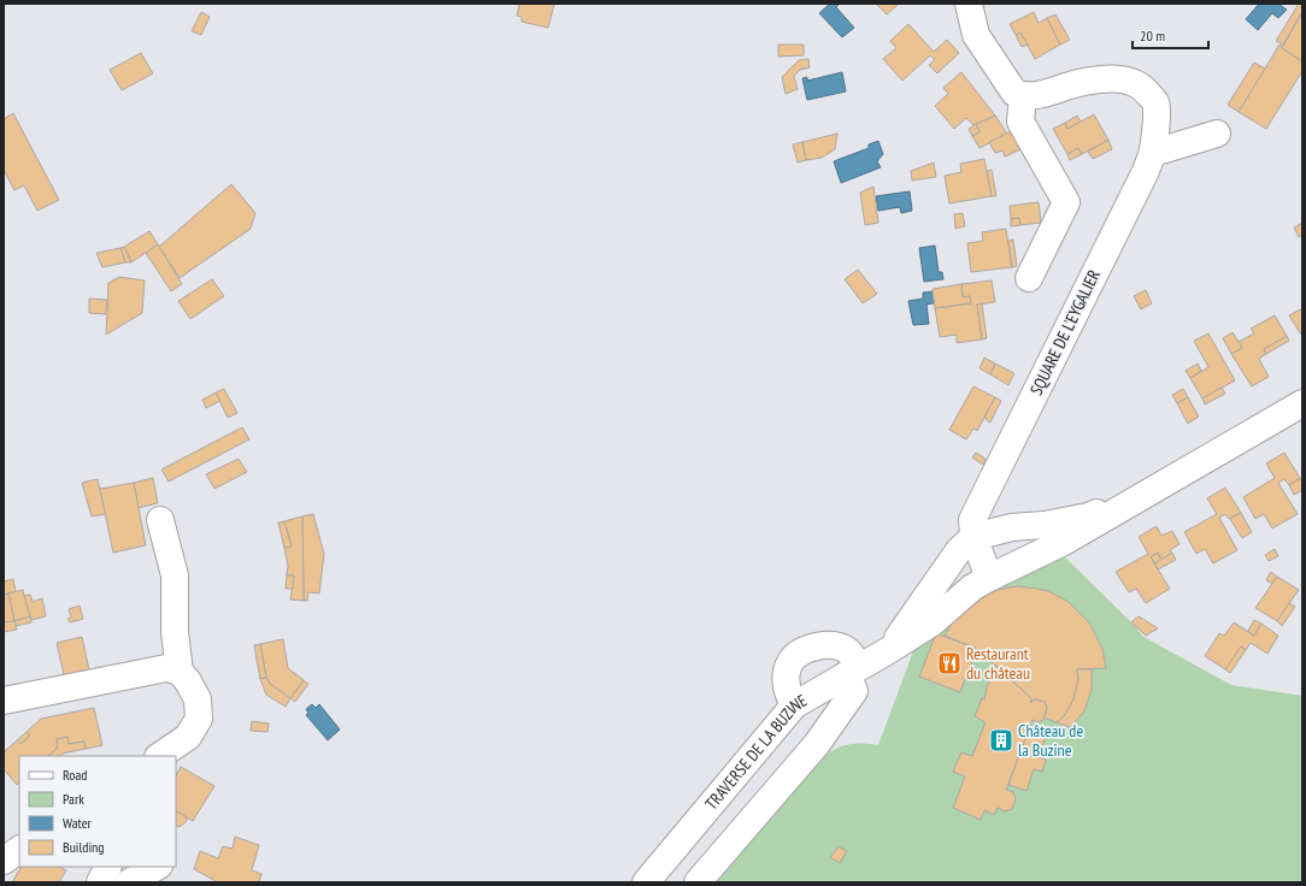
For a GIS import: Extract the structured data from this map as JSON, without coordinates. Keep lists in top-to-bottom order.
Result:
{
  "streets": {
    "street": ["SQUARE DE L'EYGALIER", "TRAVERSE DE LA BUZINE"]
  },
  "crossings": [
    ["SQUARE DE L'EYGALIER", "TRAVERSE DE LA BUZINE"]
  ],
  "places": {
    "restaurant": ["Restaurant du château"],
    "building": ["Château de la Buzine"]
  },
  "legend": [
    "Road",
    "Park",
    "Water",
    "Building"
  ],
  "scale_bar": "20 m"
}
